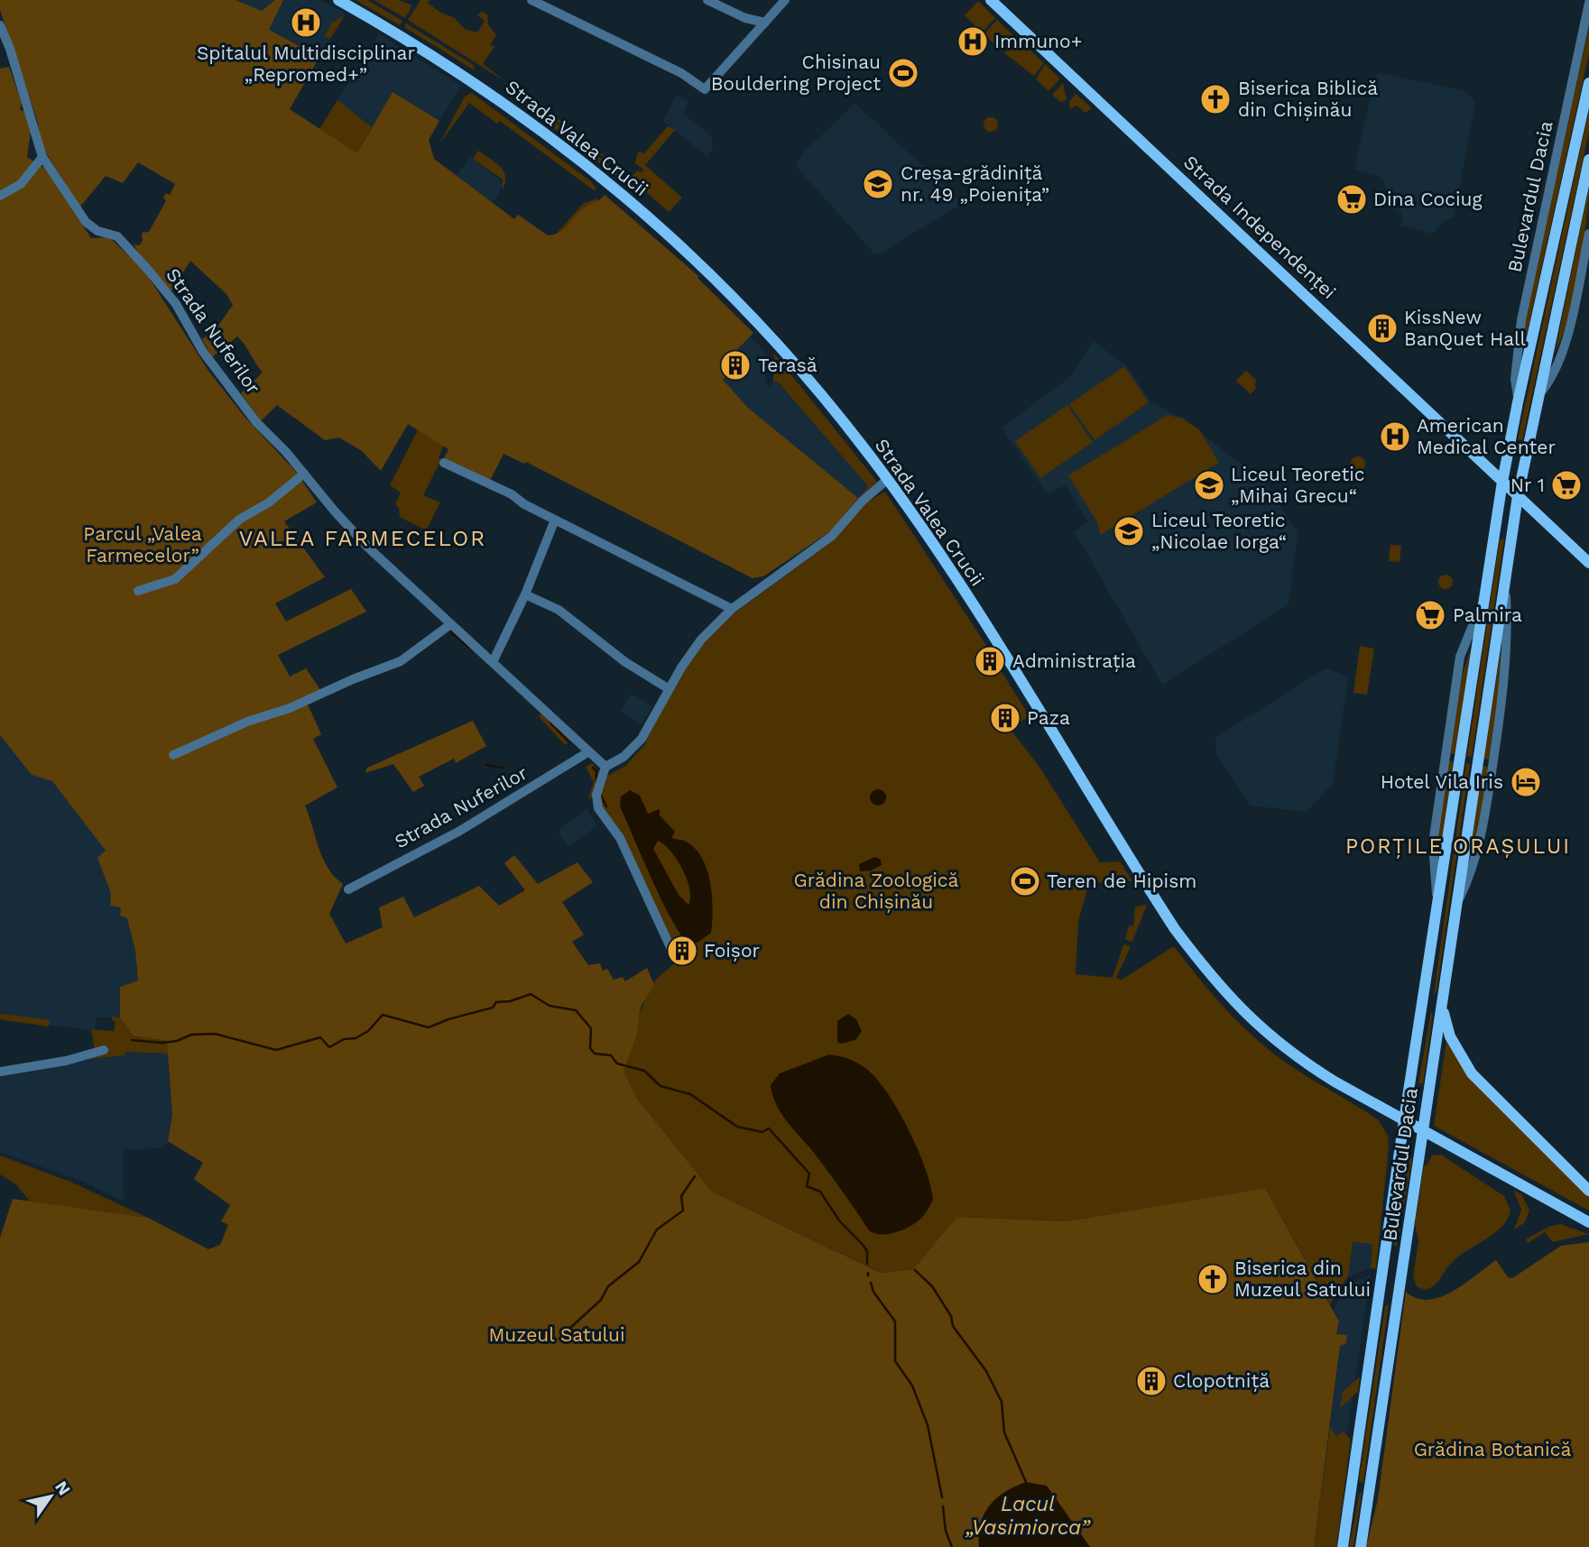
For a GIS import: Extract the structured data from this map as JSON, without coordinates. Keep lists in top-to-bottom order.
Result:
{
  "streets": {
    "main road": ["Strada Valea Crucii", "Bulevardul Dacia", "Strada Independenței"],
    "street": ["Strada Nuferilor"]
  },
  "crossings": [
    ["Strada Valea Crucii", "Bulevardul Dacia"],
    ["Bulevardul Dacia", "Strada Independenței"]
  ],
  "districts": ["VALEA FARMECELOR", "PORȚILE ORAȘULUI"],
  "water": ["Lacul „Vasimiorca”"],
  "parks": [
    "Parcul „Valea Farmecelor”",
    "Grădina Zoologică din Chișinău",
    "Muzeul Satului",
    "Grădina Botanică"
  ],
  "places": {
    "hospital": ["Spitalul Multidisciplinar „Repromed+”", "Immuno+", "American Medical Center"],
    "sports": ["Chisinau Bouldering Project", "Teren de Hipism"],
    "church": ["Biserica Biblică din Chișinău", "Biserica din Muzeul Satului"],
    "school or university": ["Creșa-grădiniță nr. 49 „Poienița”", "Liceul Teoretic „Mihai Grecu“", "Liceul Teoretic „Nicolae Iorga“"],
    "supermarket": ["Dina Cociug", "Nr 1", "Palmira"],
    "building": [
      "KissNew BanQuet Hall",
      "Terasă",
      "Administrația",
      "Paza",
      "Foișor",
      "Clopotniță"
    ],
    "hotel": ["Hotel Vila Iris"]
  },
  "north": "top right"
}
